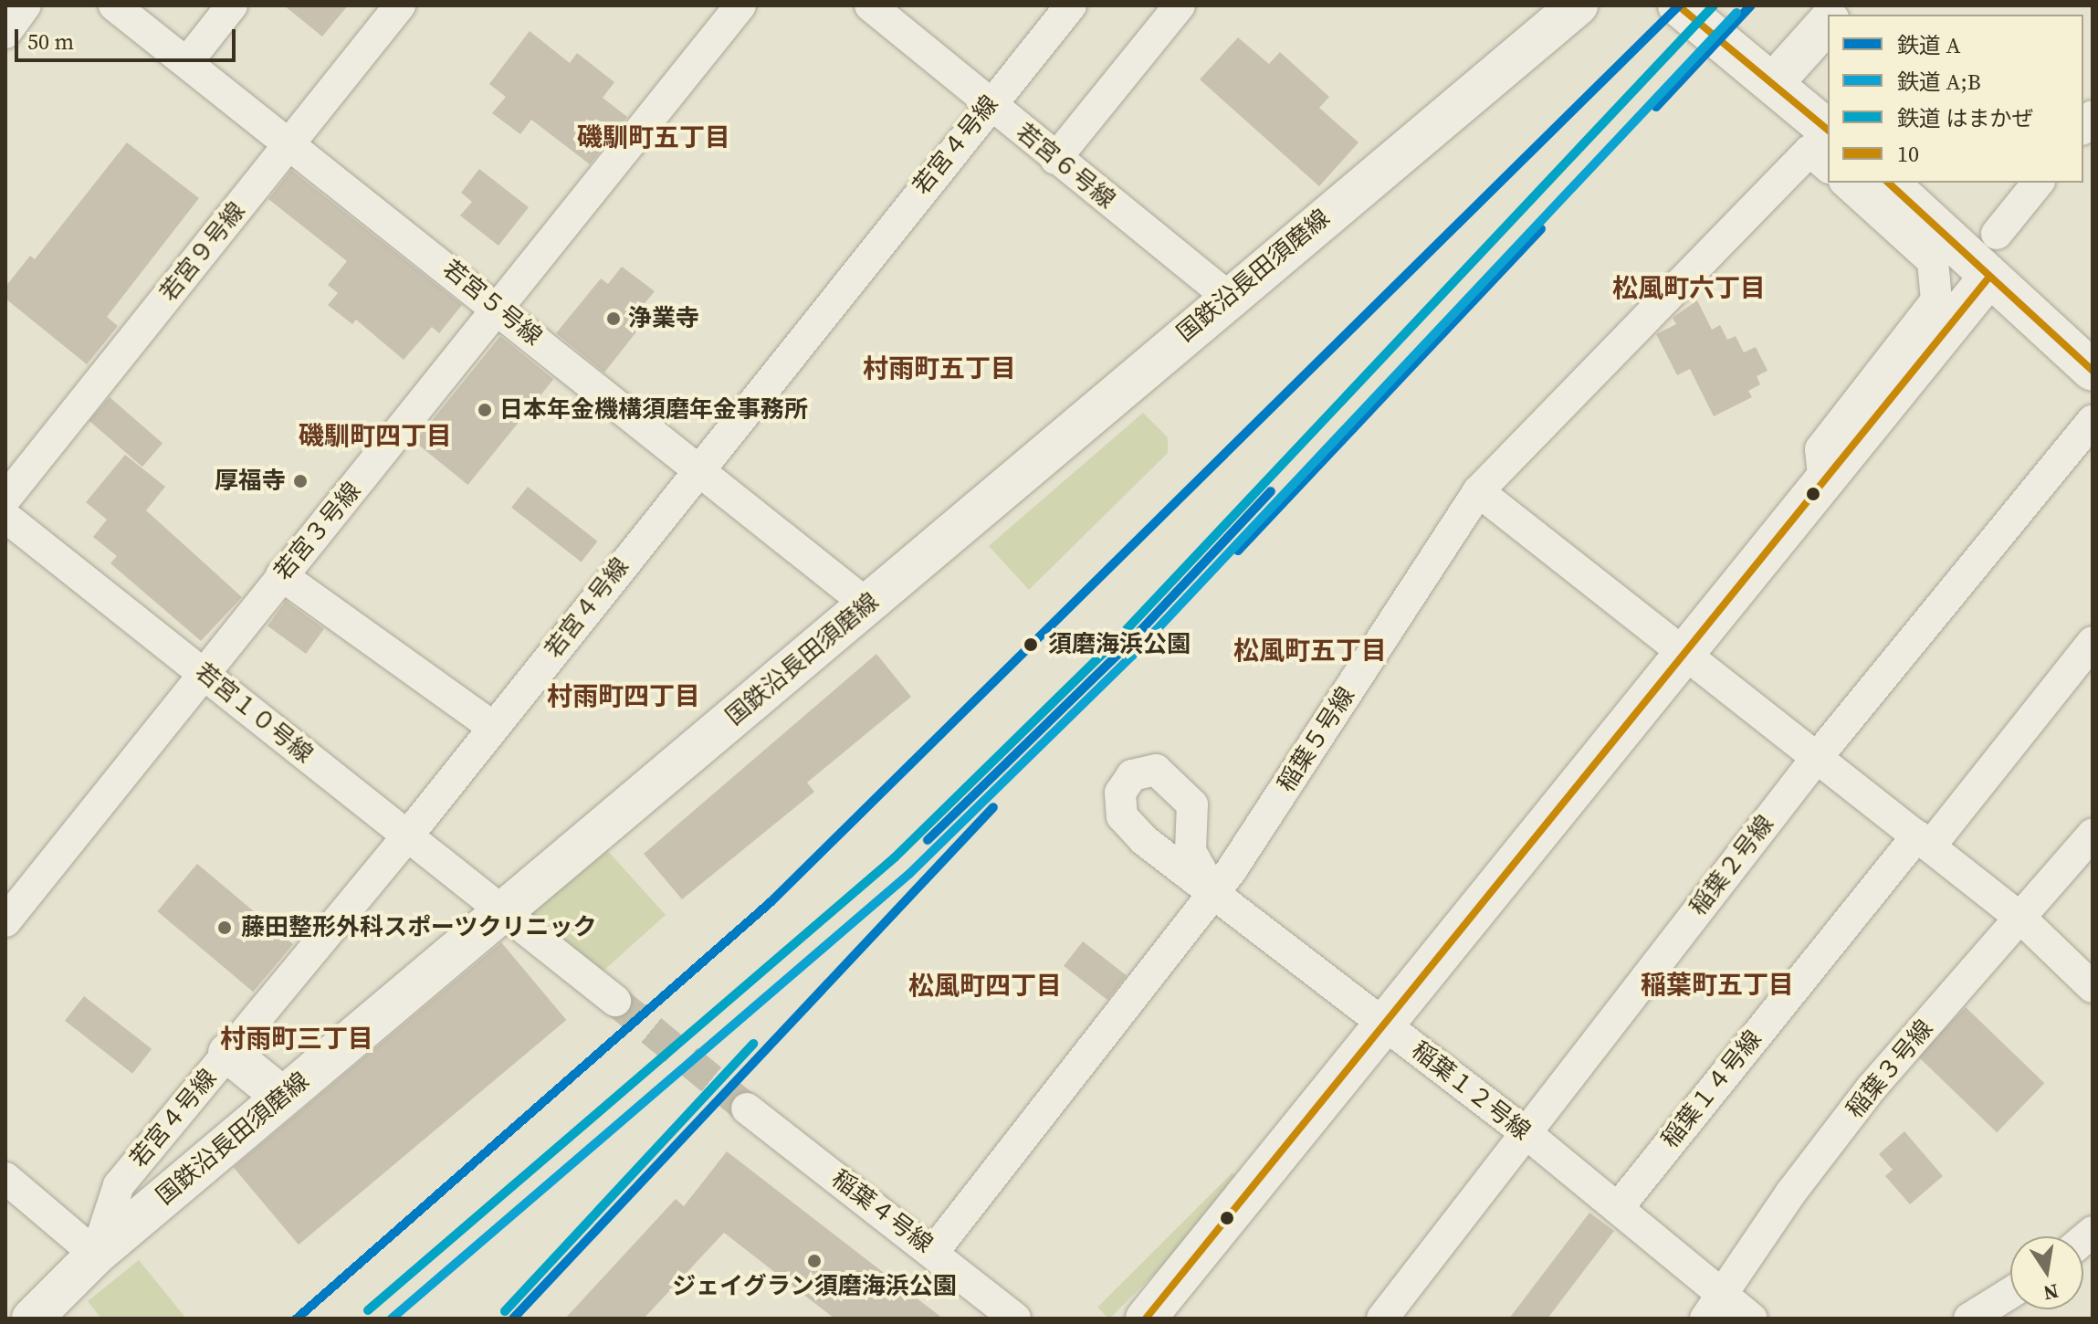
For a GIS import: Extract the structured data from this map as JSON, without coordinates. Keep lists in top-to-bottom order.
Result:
{
  "streets": {
    "street": [
      "若宮４号線",
      "若宮６号線",
      "若宮９号線",
      "国鉄沿長田須磨線",
      "若宮５号線",
      "若宮３号線",
      "若宮１０号線",
      "稲葉５号線",
      "稲葉２号線",
      "稲葉３号線",
      "稲葉１４号線",
      "稲葉１２号線",
      "稲葉４号線"
    ]
  },
  "crossings": [
    ["若宮４号線", "若宮６号線"],
    ["若宮４号線", "国鉄沿長田須磨線"],
    ["若宮４号線", "若宮５号線"],
    ["若宮４号線", "若宮１０号線"],
    ["若宮６号線", "国鉄沿長田須磨線"],
    ["若宮９号線", "若宮５号線"],
    ["国鉄沿長田須磨線", "若宮５号線"],
    ["国鉄沿長田須磨線", "若宮１０号線"],
    ["若宮５号線", "若宮３号線"],
    ["若宮３号線", "若宮１０号線"],
    ["稲葉５号線", "稲葉１２号線"],
    ["稲葉５号線", "稲葉４号線"],
    ["稲葉２号線", "稲葉１２号線"],
    ["稲葉３号線", "稲葉１２号線"],
    ["稲葉１４号線", "稲葉１２号線"]
  ],
  "districts": [
    "磯馴町五丁目",
    "松風町六丁目",
    "村雨町五丁目",
    "磯馴町四丁目",
    "松風町五丁目",
    "村雨町四丁目",
    "稲葉町五丁目",
    "松風町四丁目",
    "村雨町三丁目"
  ],
  "places": [
    "浄業寺",
    "日本年金機構須磨年金事務所",
    "厚福寺",
    "須磨海浜公園",
    "藤田整形外科スポーツクリニック",
    "ジェイグラン須磨海浜公園"
  ],
  "lines": [
    "rail line A",
    "rail line はまかぜ",
    "transit line 10",
    "rail line A;B"
  ],
  "legend": [
    "鉄道 A",
    "鉄道 A;B",
    "鉄道 はまかぜ",
    "10"
  ],
  "scale_bar": "50 m",
  "north": "bottom"
}
